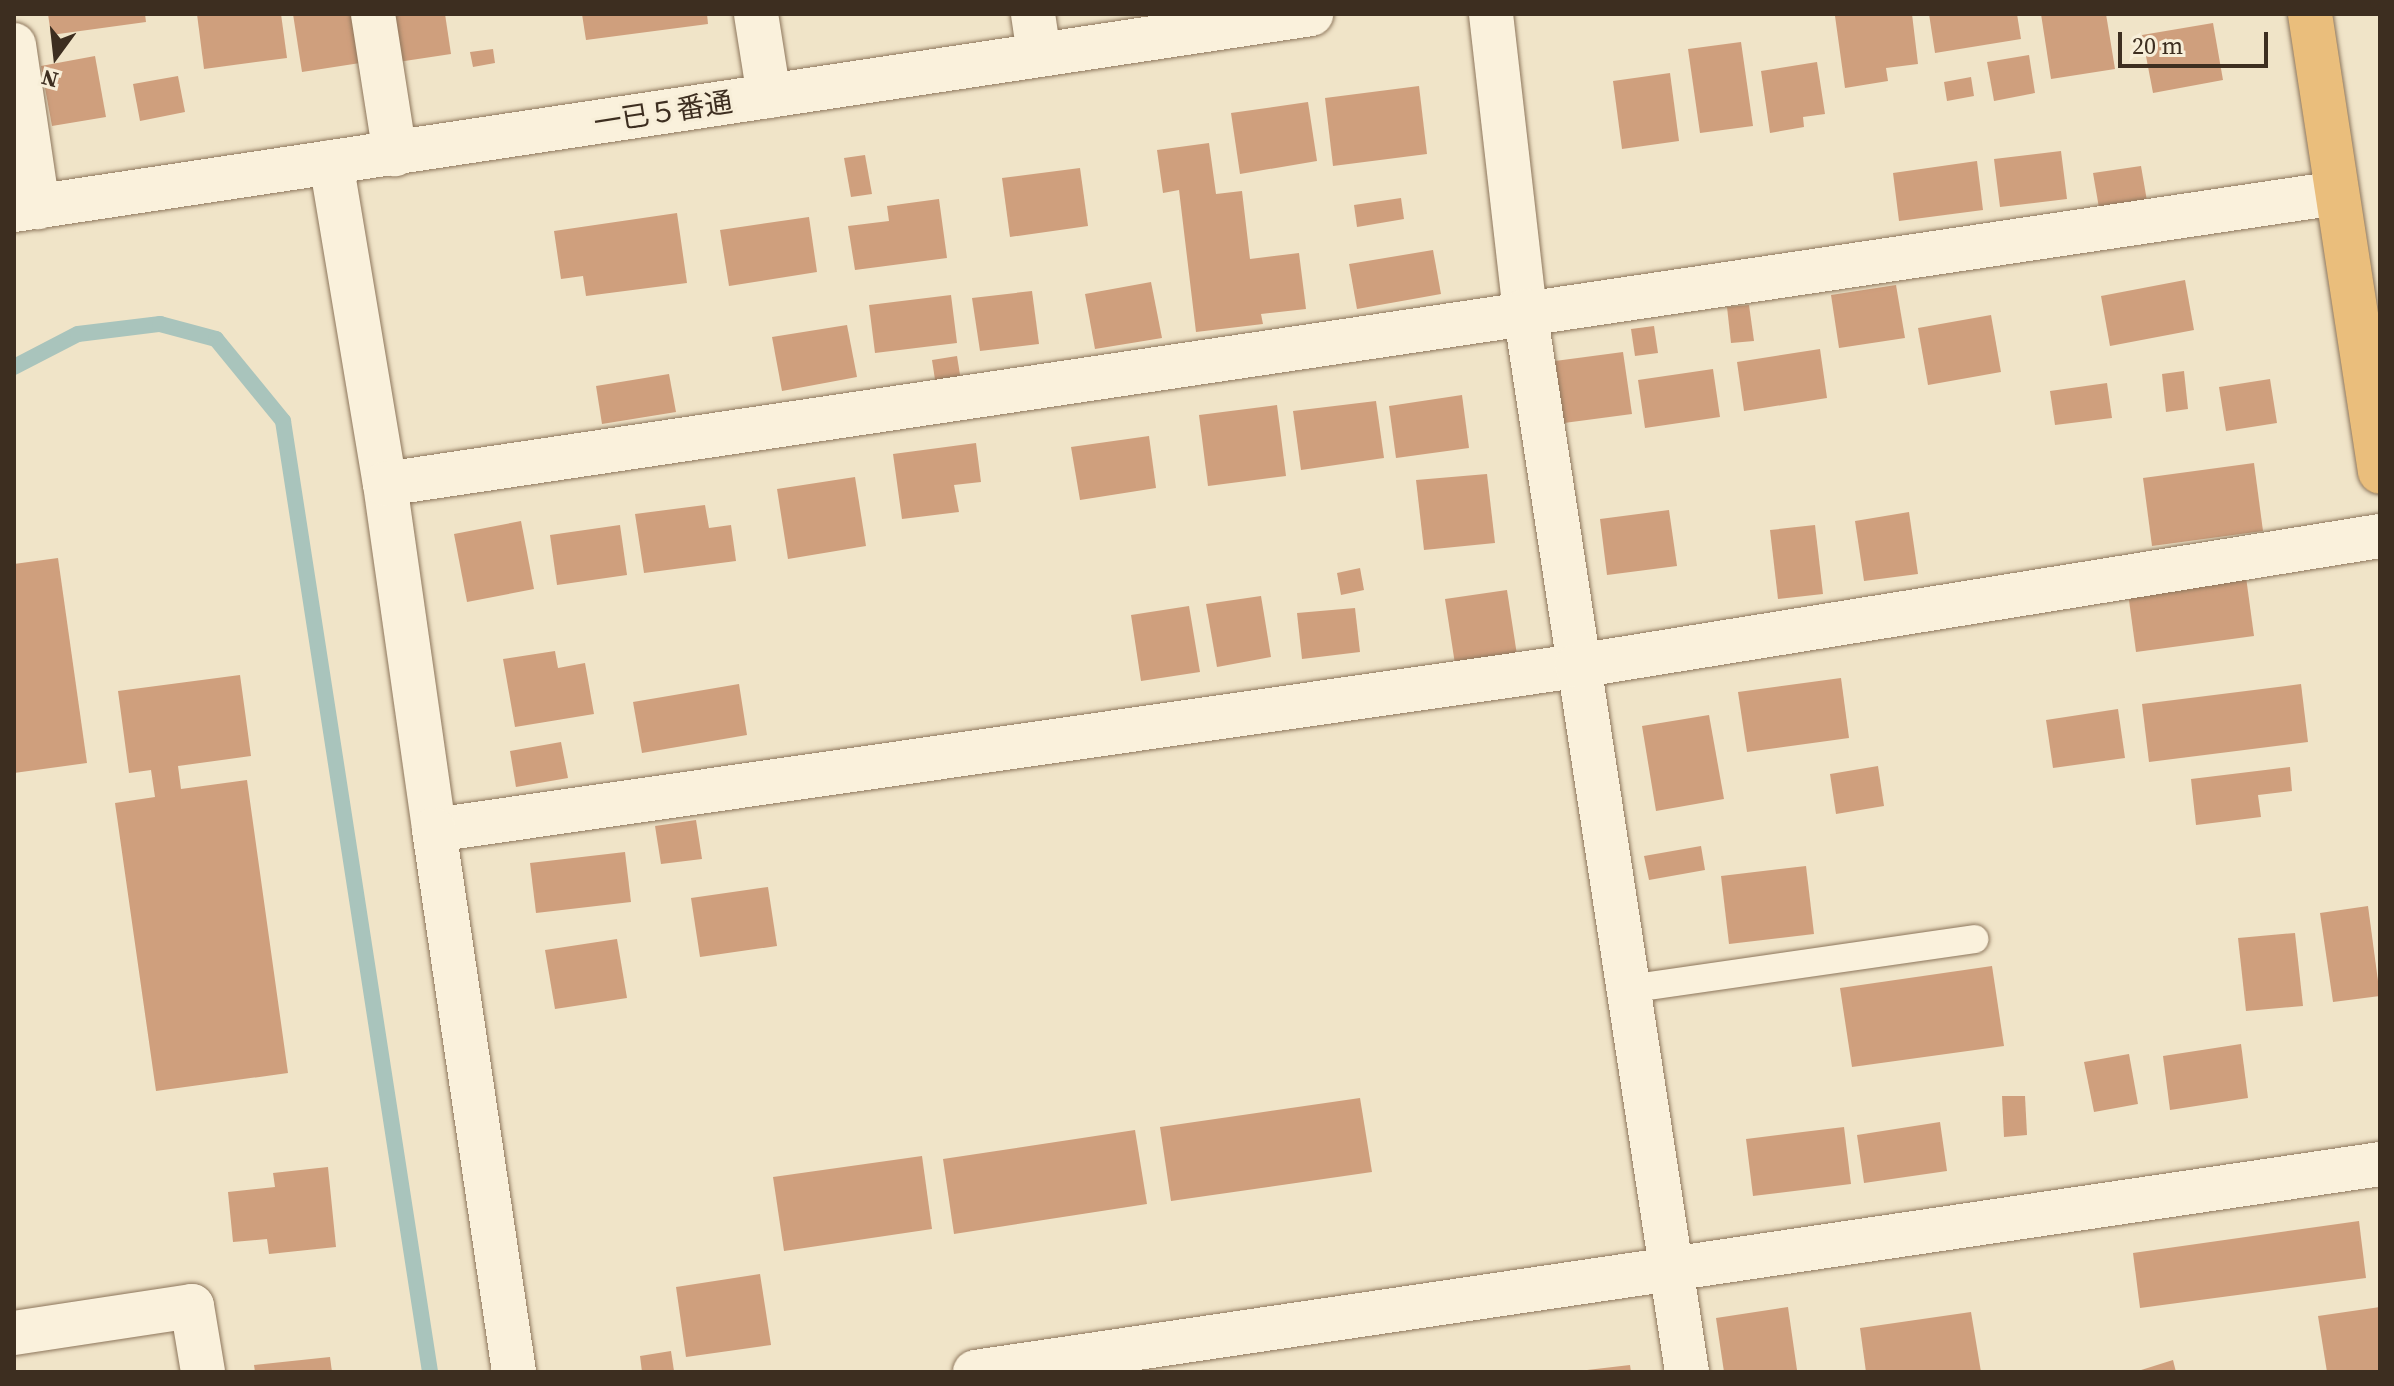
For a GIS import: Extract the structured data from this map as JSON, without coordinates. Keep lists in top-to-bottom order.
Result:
{
  "streets": {
    "street": ["一已５番通"]
  },
  "scale_bar": "20 m",
  "north": "bottom"
}
